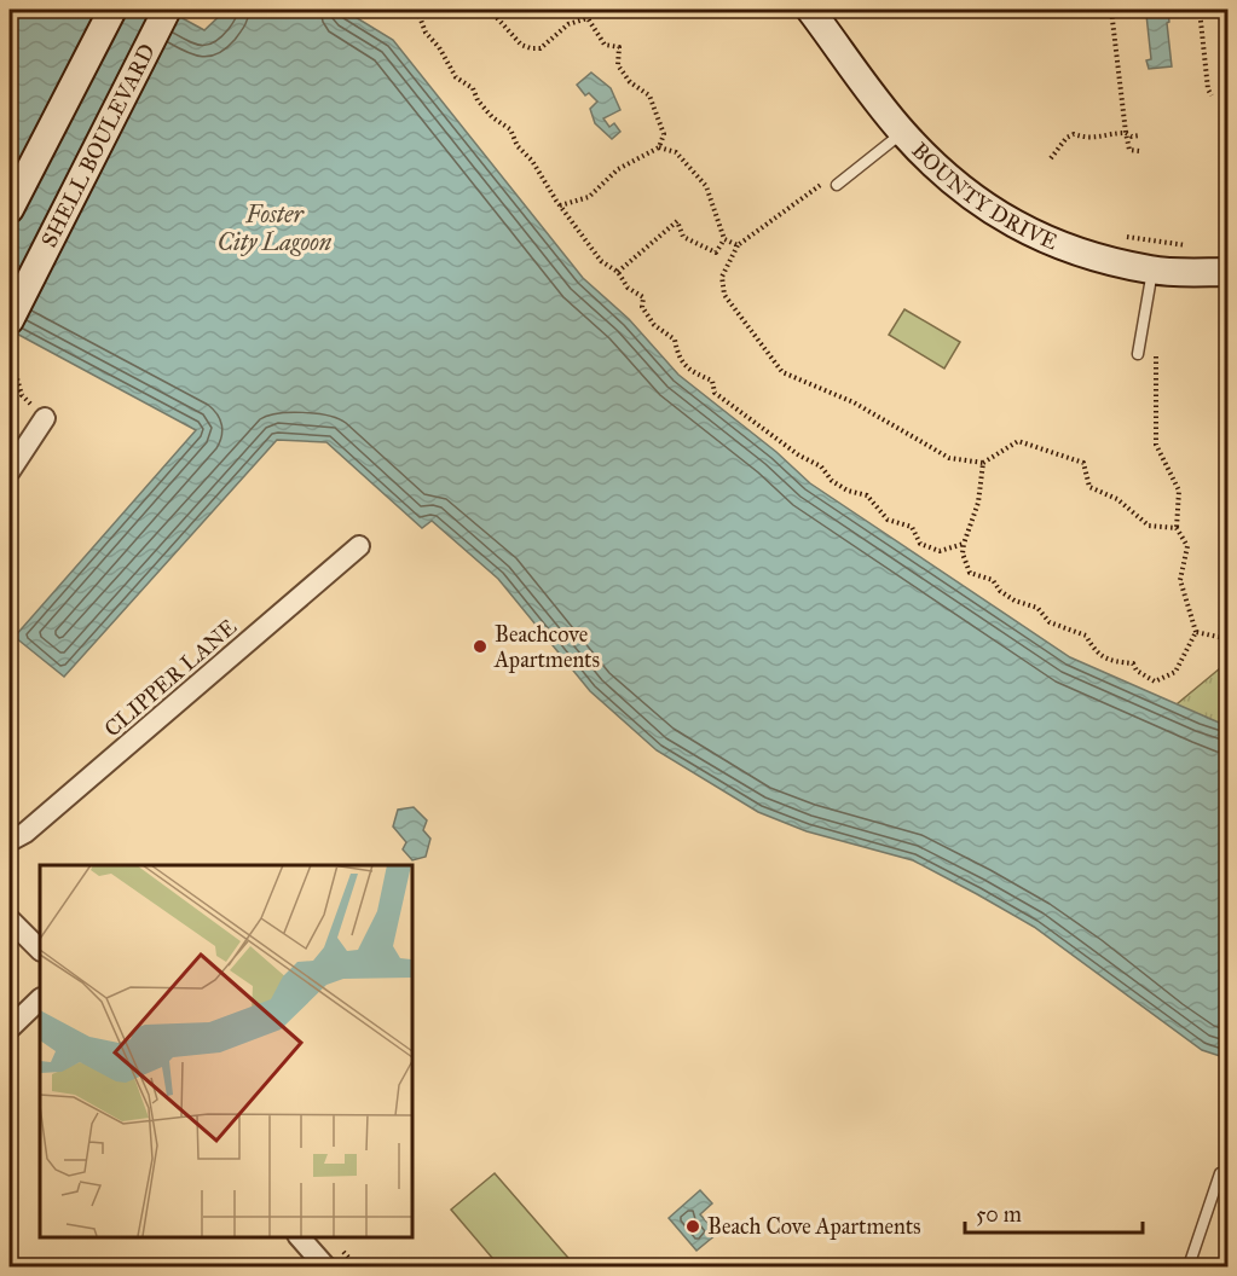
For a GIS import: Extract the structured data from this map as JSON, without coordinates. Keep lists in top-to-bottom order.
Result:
{
  "streets": {
    "main road": ["SHELL BOULEVARD", "BOUNTY DRIVE"],
    "street": ["CLIPPER LANE"]
  },
  "water": ["Foster City Lagoon"],
  "places": ["Beachcove Apartments", "Beach Cove Apartments"],
  "scale_bar": "50 m"
}
